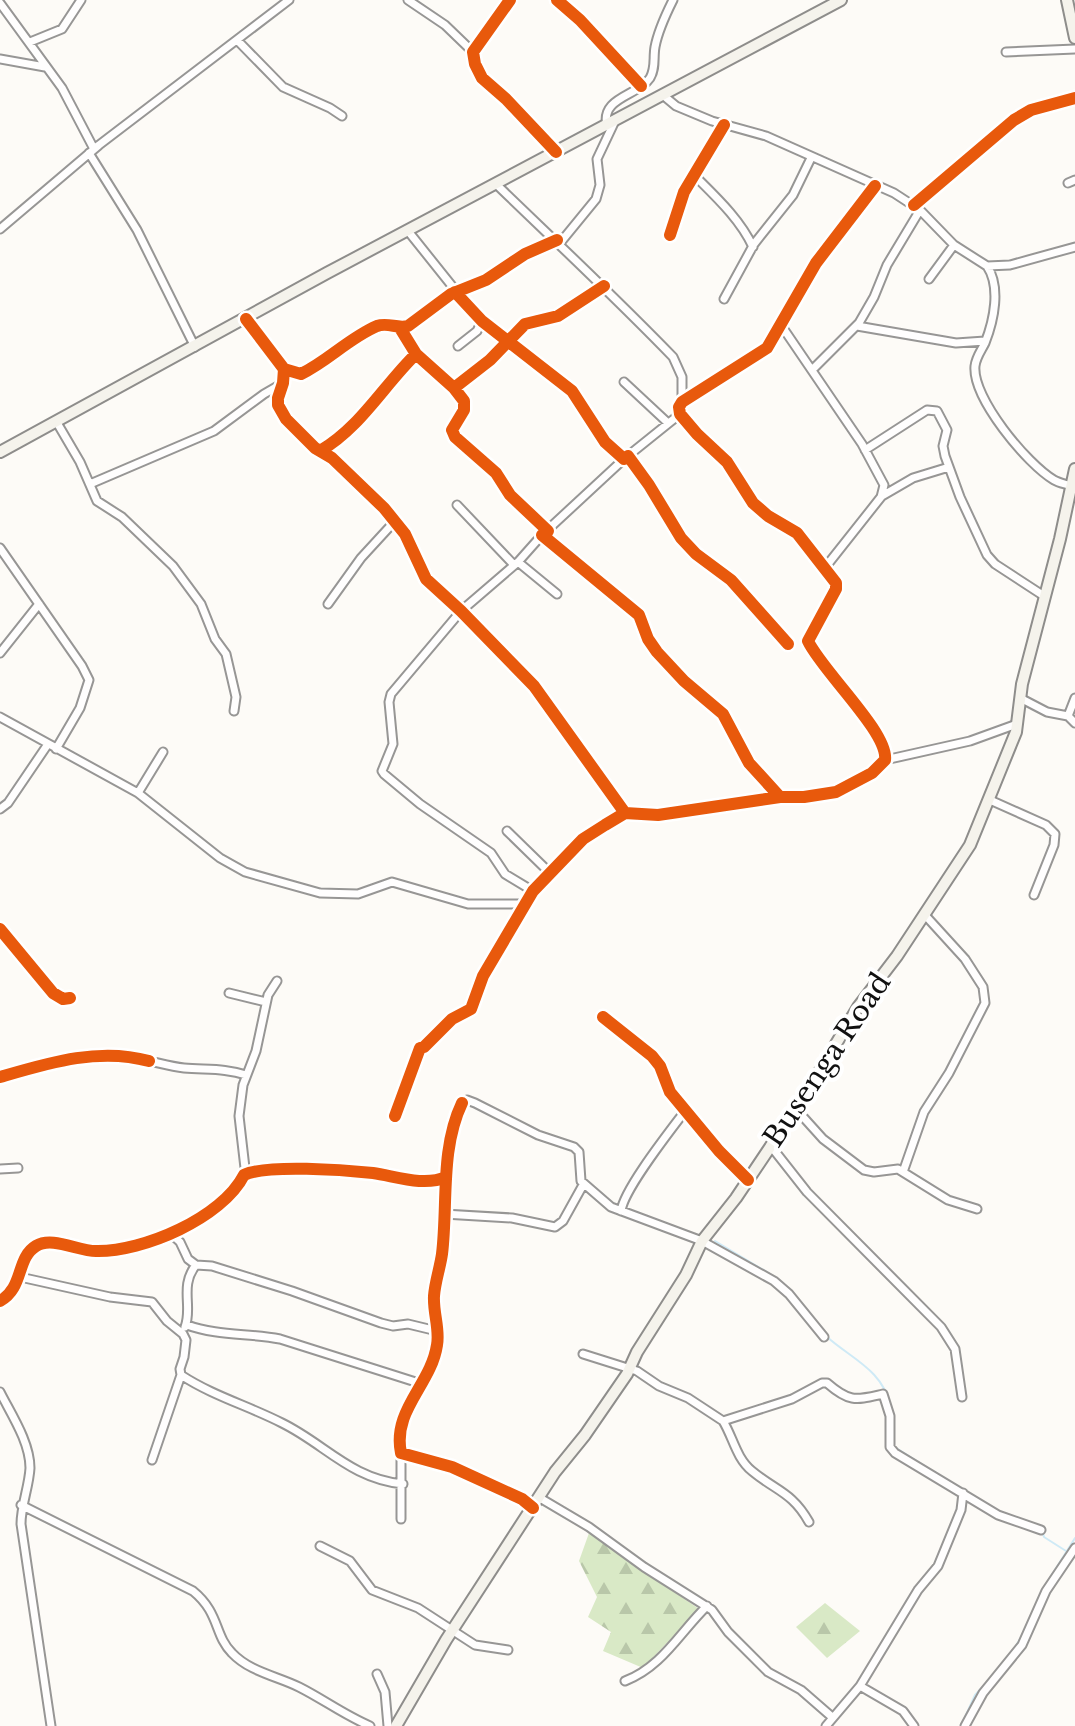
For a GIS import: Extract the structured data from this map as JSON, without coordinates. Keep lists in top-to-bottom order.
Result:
{
  "streets": {
    "street": ["Busenga Road"]
  }
}
